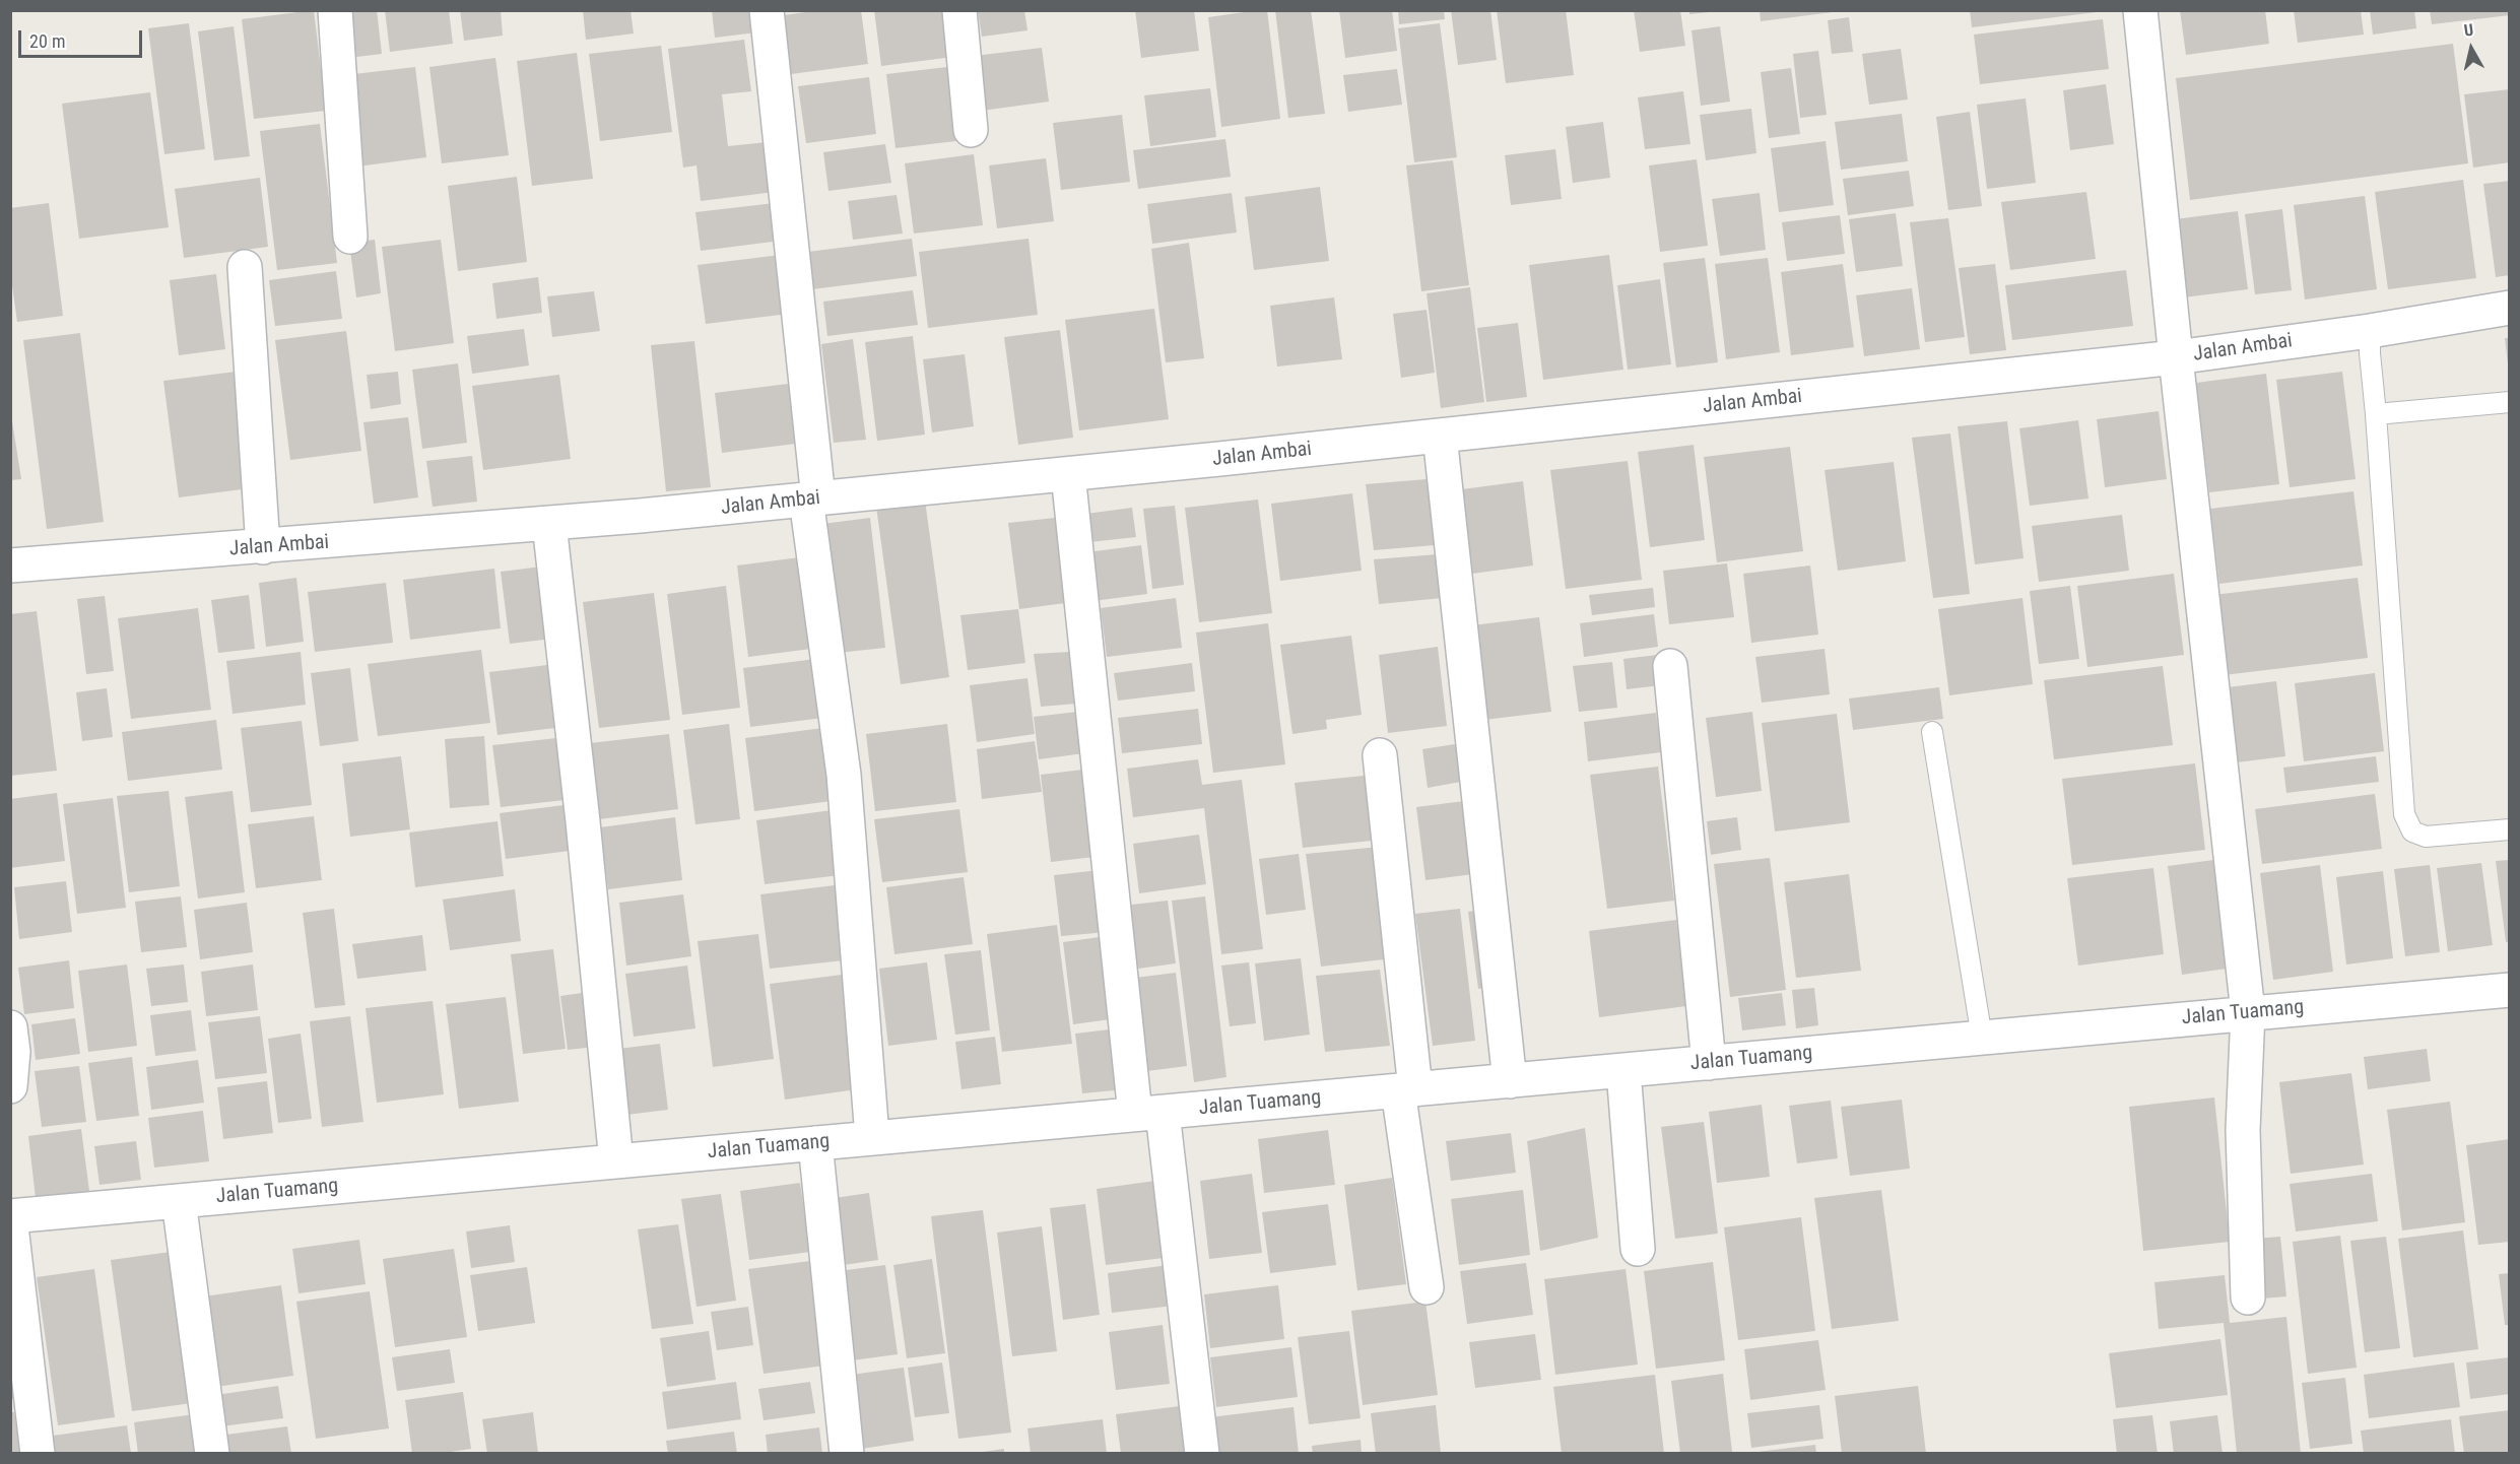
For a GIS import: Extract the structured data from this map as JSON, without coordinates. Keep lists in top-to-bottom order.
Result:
{
  "streets": {
    "street": ["Jalan Ambai", "Jalan Tuamang"]
  },
  "scale_bar": "20 m",
  "north": "top"
}
